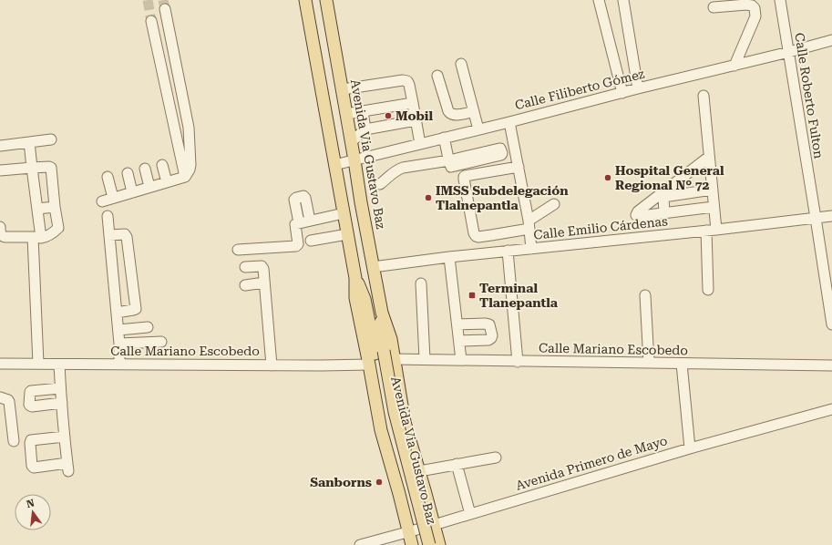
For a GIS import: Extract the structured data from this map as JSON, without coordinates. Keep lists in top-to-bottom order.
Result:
{
  "streets": {
    "main road": ["Avenida Via Gustavo Baz"],
    "street": [
      "Calle Filiberto Gómez",
      "Calle Roberto Fulton",
      "Calle Emilio Cárdenas",
      "Calle Mariano Escobedo",
      "Avenida Primero de Mayo"
    ]
  },
  "crossings": [
    ["Calle Filiberto Gómez", "Calle Roberto Fulton"],
    ["Calle Filiberto Gómez", "Avenida Via Gustavo Baz"],
    ["Calle Roberto Fulton", "Calle Emilio Cárdenas"],
    ["Avenida Via Gustavo Baz", "Calle Emilio Cárdenas"],
    ["Avenida Via Gustavo Baz", "Calle Mariano Escobedo"],
    ["Avenida Via Gustavo Baz", "Avenida Primero de Mayo"]
  ],
  "places": {
    "other": [
      "Mobil",
      "Hospital General Regional N° 72",
      "IMSS Subdelegación Tlalnepantla",
      "Sanborns"
    ],
    "transit": ["Terminal Tlanepantla"]
  },
  "north": "top"
}
